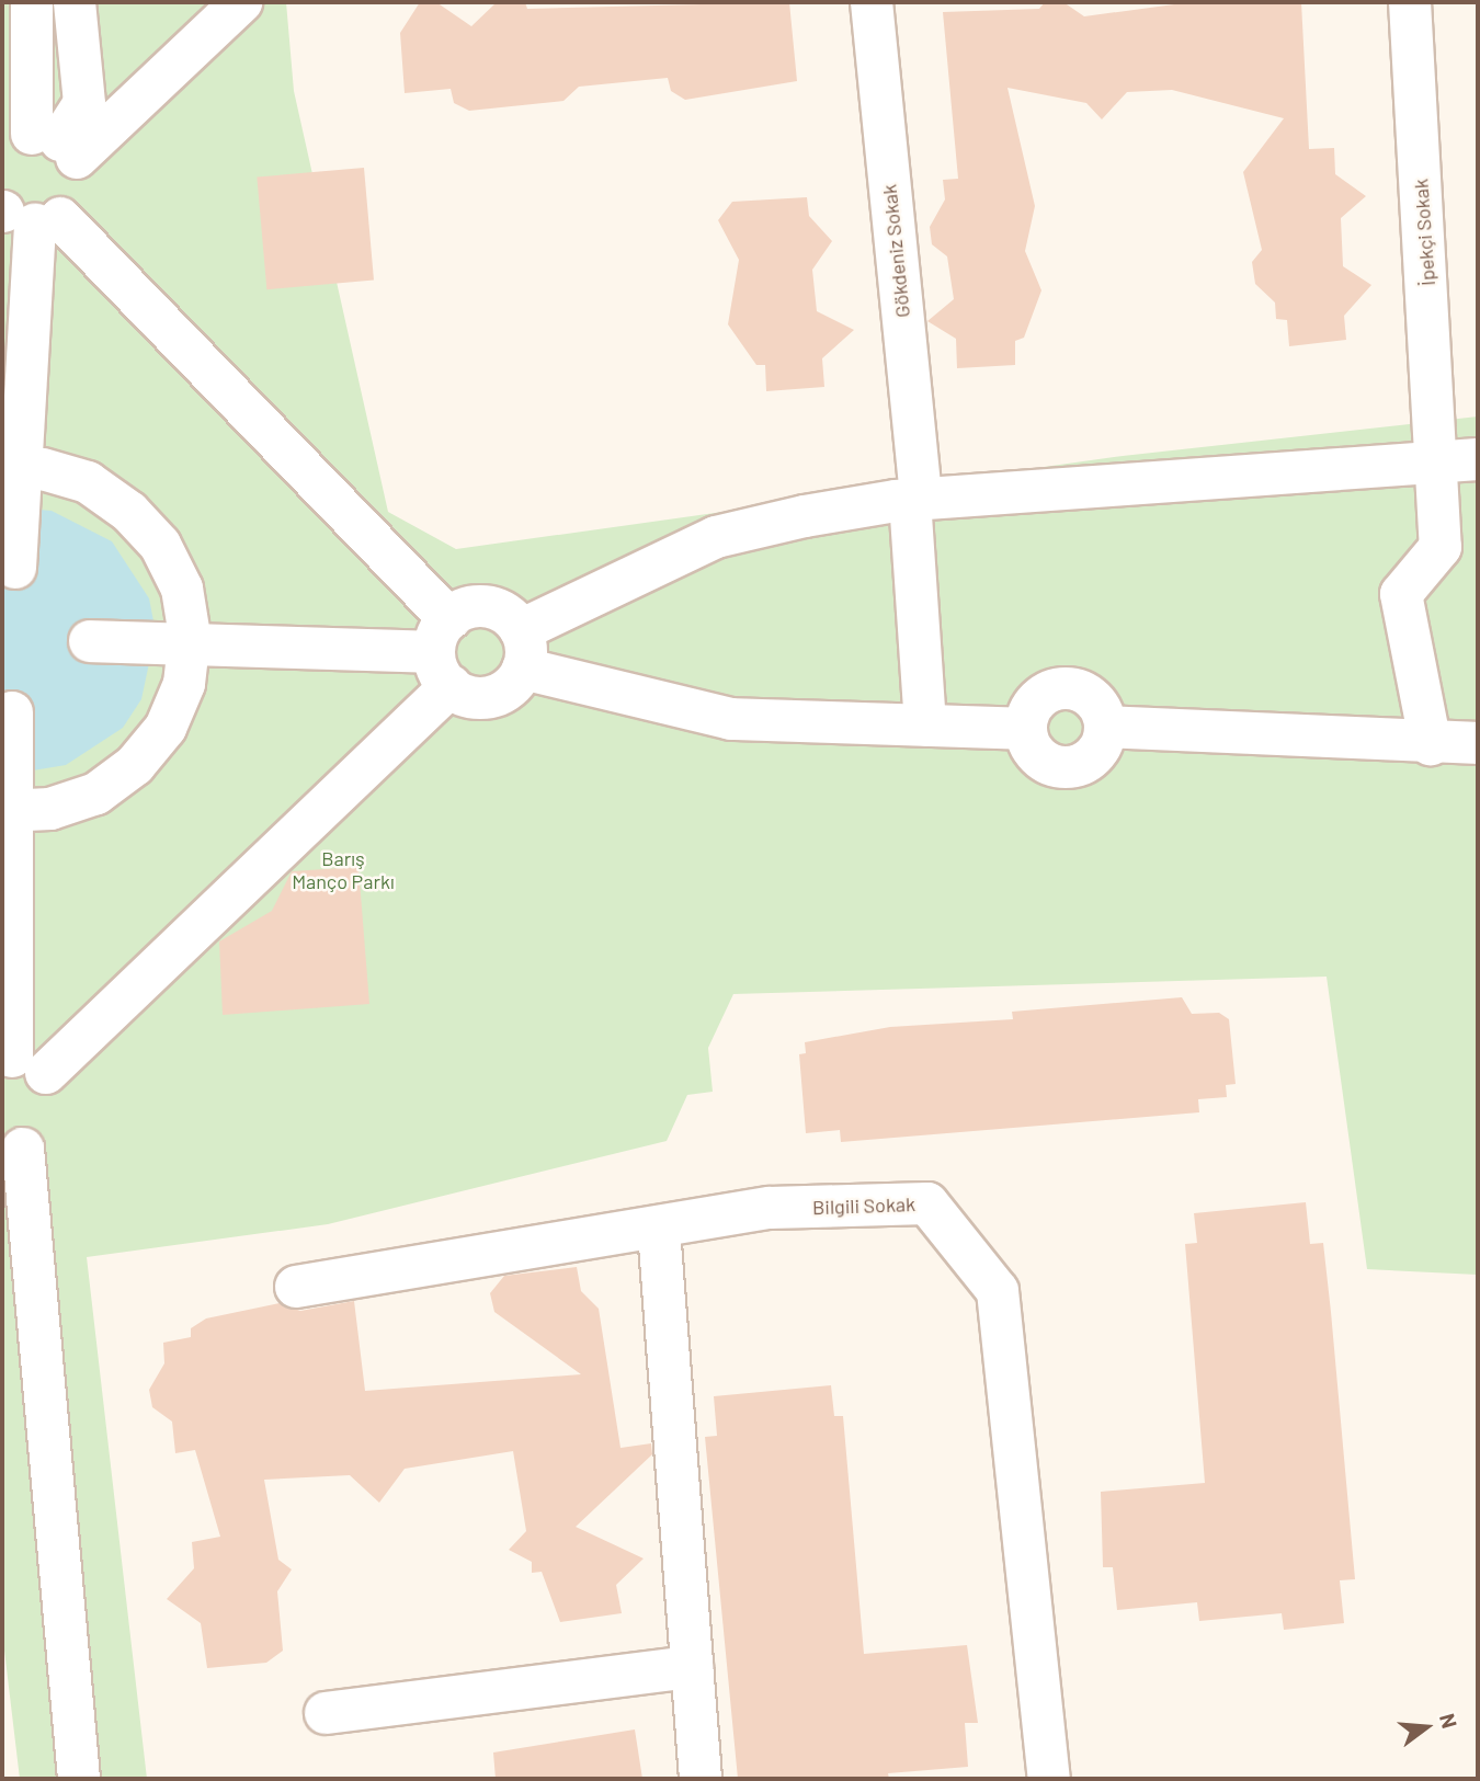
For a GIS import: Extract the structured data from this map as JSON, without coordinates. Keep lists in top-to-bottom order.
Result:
{
  "streets": {
    "street": ["İpekçi Sokak", "Gökdeniz Sokak", "Bilgili Sokak"]
  },
  "parks": ["Barış Manço Parkı"],
  "north": "right"
}
